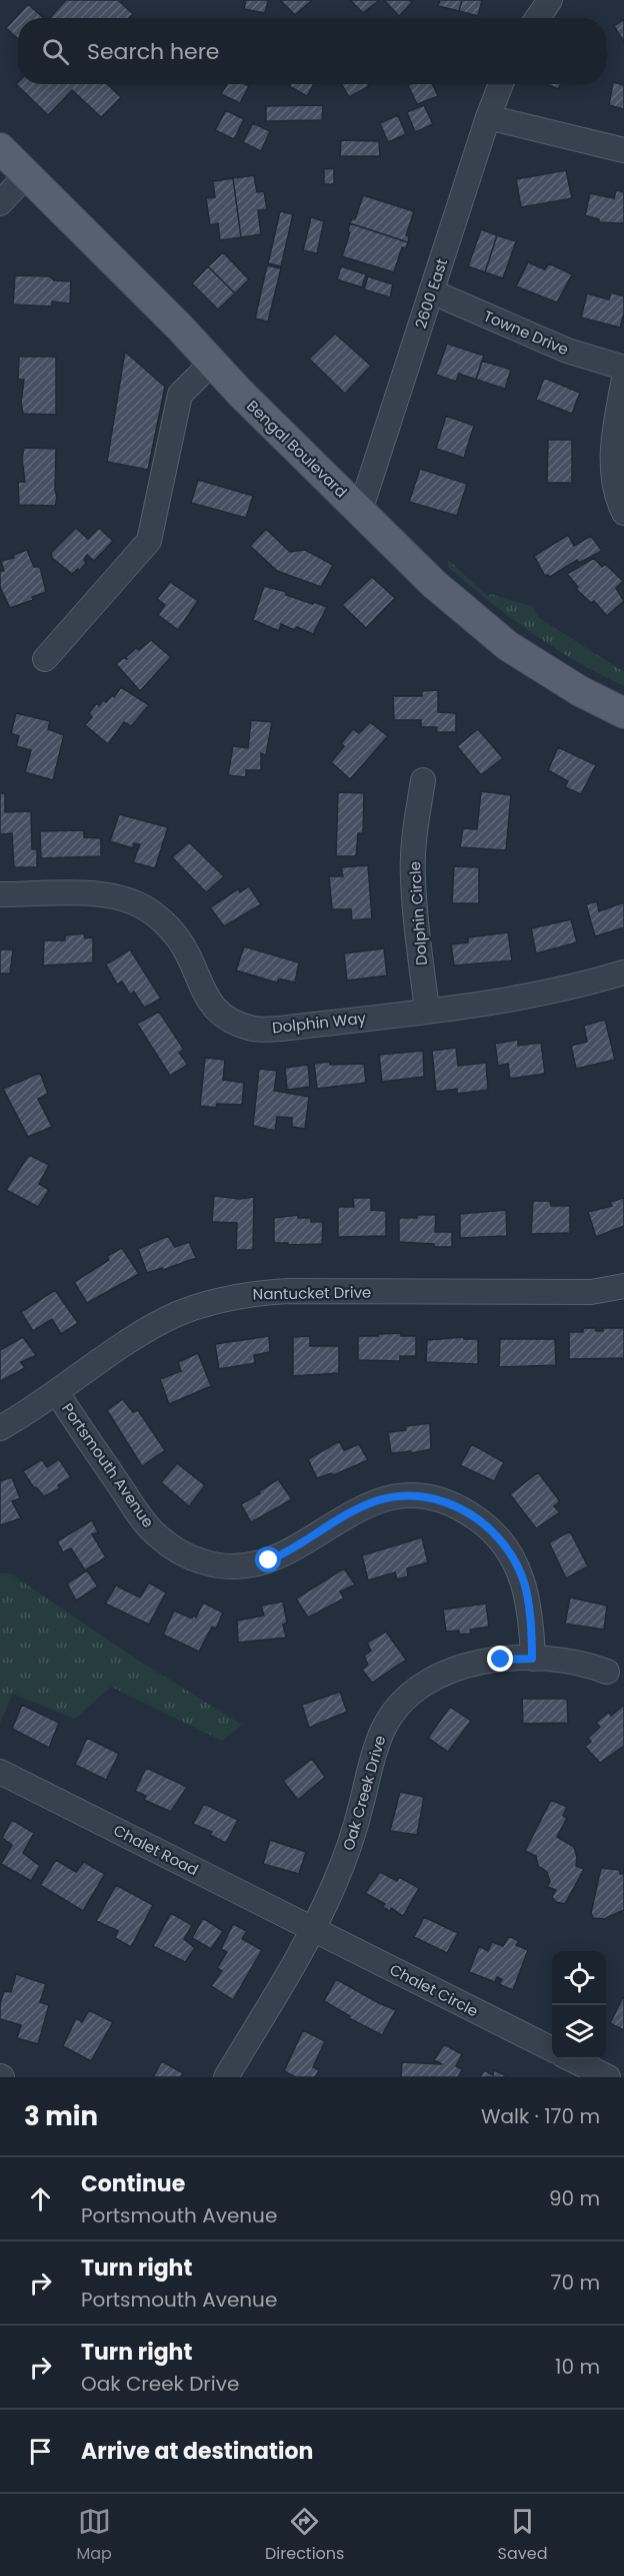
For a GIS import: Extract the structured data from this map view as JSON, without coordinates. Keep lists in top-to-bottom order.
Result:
{
  "streets": {
    "main road": ["Bengal Boulevard"],
    "street": [
      "2600 East",
      "Towne Drive",
      "Dolphin Circle",
      "Dolphin Way",
      "Nantucket Drive",
      "Portsmouth Avenue",
      "Oak Creek Drive",
      "Chalet Road",
      "Chalet Circle"
    ]
  },
  "crossings": [
    ["2600 East", "Towne Drive"],
    ["2600 East", "Bengal Boulevard"],
    ["Dolphin Circle", "Dolphin Way"],
    ["Nantucket Drive", "Portsmouth Avenue"],
    ["Portsmouth Avenue", "Oak Creek Drive"],
    ["Oak Creek Drive", "Chalet Road"],
    ["Oak Creek Drive", "Chalet Circle"],
    ["Chalet Road", "Chalet Circle"]
  ],
  "page": {
    "search": "Search here",
    "heading": ["3 min", "Walk · 170 m"],
    "list": [
      ["Continue", "Portsmouth Avenue", "90 m"],
      ["Turn right", "Portsmouth Avenue", "70 m"],
      ["Turn right", "Oak Creek Drive", "10 m"],
      "Arrive at destination"
    ],
    "nav": ["Map", "Directions", "Saved"]
  }
}
